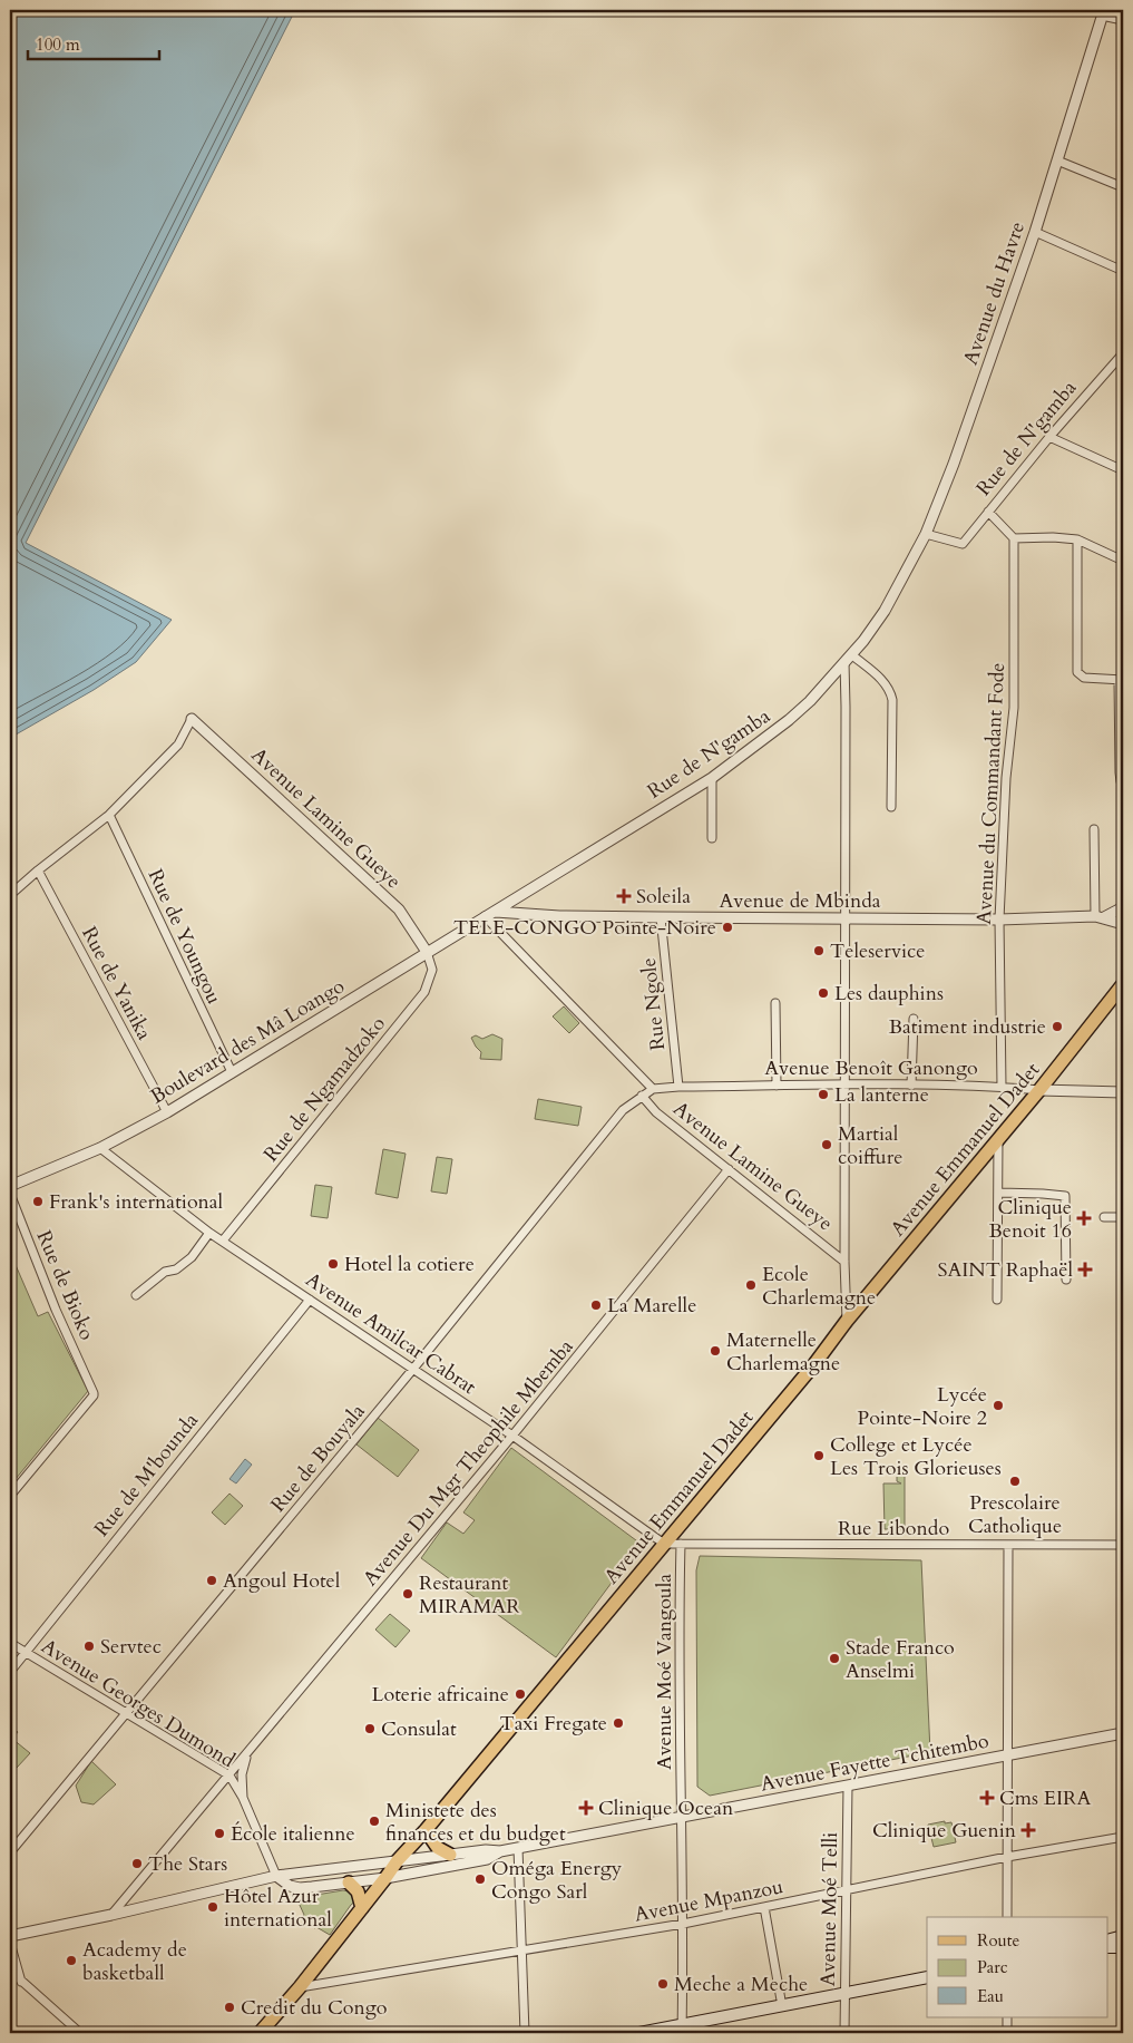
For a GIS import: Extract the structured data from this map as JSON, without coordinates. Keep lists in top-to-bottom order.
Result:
{
  "streets": {
    "main road": ["Avenue Emmanuel Dadet"],
    "street": [
      "Avenue du Havre",
      "Rue de N'gamba",
      "Avenue du Commandant Fode",
      "Avenue Lamine Gueye",
      "Avenue de Mbinda",
      "Rue de Youngou",
      "Rue de Yanika",
      "Rue Ngole",
      "Boulevard des Mâ Loango",
      "Avenue Benoît Ganongo",
      "Rue de Ngamadzoko",
      "Rue de Bioko",
      "Avenue Amilcar Cabrat",
      "Rue de Bouyala",
      "Avenue Du Mgr Theophile Mbemba",
      "Rue de M'bounda",
      "Rue Libondo",
      "Avenue Moé Vangoula",
      "Avenue Georges Dumond",
      "Avenue Fayette Tchitembo",
      "Avenue Mpanzou",
      "Avenue Moé Telli"
    ]
  },
  "crossings": [
    ["Avenue du Havre", "Rue de N'gamba"],
    ["Rue de N'gamba", "Avenue de Mbinda"],
    ["Rue de N'gamba", "Boulevard des Mâ Loango"],
    ["Avenue du Commandant Fode", "Avenue de Mbinda"],
    ["Avenue du Commandant Fode", "Avenue Benoît Ganongo"],
    ["Avenue Lamine Gueye", "Boulevard des Mâ Loango"],
    ["Avenue Lamine Gueye", "Avenue Benoît Ganongo"],
    ["Avenue Lamine Gueye", "Rue de Ngamadzoko"],
    ["Avenue Lamine Gueye", "Rue de Bouyala"],
    ["Avenue Lamine Gueye", "Avenue Du Mgr Theophile Mbemba"],
    ["Avenue de Mbinda", "Rue Ngole"],
    ["Avenue de Mbinda", "Boulevard des Mâ Loango"],
    ["Rue de Youngou", "Boulevard des Mâ Loango"],
    ["Rue de Yanika", "Boulevard des Mâ Loango"],
    ["Rue Ngole", "Avenue Benoît Ganongo"],
    ["Boulevard des Mâ Loango", "Rue de Ngamadzoko"],
    ["Boulevard des Mâ Loango", "Avenue Amilcar Cabrat"],
    ["Avenue Benoît Ganongo", "Avenue Emmanuel Dadet"],
    ["Avenue Benoît Ganongo", "Rue de Bouyala"],
    ["Rue de Ngamadzoko", "Avenue Amilcar Cabrat"],
    ["Avenue Emmanuel Dadet", "Avenue Amilcar Cabrat"],
    ["Avenue Emmanuel Dadet", "Rue Libondo"],
    ["Avenue Emmanuel Dadet", "Avenue Fayette Tchitembo"],
    ["Avenue Emmanuel Dadet", "Avenue Mpanzou"],
    ["Avenue Amilcar Cabrat", "Rue de Bouyala"],
    ["Avenue Amilcar Cabrat", "Avenue Du Mgr Theophile Mbemba"],
    ["Avenue Amilcar Cabrat", "Rue de M'bounda"],
    ["Avenue Amilcar Cabrat", "Rue Libondo"],
    ["Rue de Bouyala", "Avenue Georges Dumond"],
    ["Avenue Du Mgr Theophile Mbemba", "Avenue Georges Dumond"],
    ["Rue de M'bounda", "Avenue Georges Dumond"],
    ["Rue Libondo", "Avenue Moé Vangoula"],
    ["Avenue Moé Vangoula", "Avenue Fayette Tchitembo"],
    ["Avenue Moé Vangoula", "Avenue Mpanzou"],
    ["Avenue Georges Dumond", "Avenue Fayette Tchitembo"],
    ["Avenue Fayette Tchitembo", "Avenue Moé Telli"],
    ["Avenue Mpanzou", "Avenue Moé Telli"]
  ],
  "places": {
    "health": [
      "Soleila",
      "Clinique Benoit 16",
      "SAINT Raphaël",
      "Cms EIRA",
      "Clinique Ocean",
      "Clinique Guenin"
    ],
    "other": [
      "TELE-CONGO Pointe-Noire",
      "Teleservice",
      "Les dauphins",
      "Batiment industrie",
      "La lanterne",
      "Martial coiffure",
      "Frank's international",
      "Hotel la cotiere",
      "Ecole Charlemagne",
      "La Marelle",
      "Maternelle Charlemagne",
      "Lycée Pointe-Noire 2",
      "College et Lycée Les Trois Glorieuses",
      "Prescolaire Catholique",
      "Angoul Hotel",
      "Restaurant MIRAMAR",
      "Servtec",
      "Stade Franco Anselmi",
      "Loterie africaine",
      "Taxi Fregate",
      "Consulat",
      "Ministete des finances et du budget",
      "École italienne",
      "The Stars",
      "Oméga Energy Congo Sarl",
      "Hôtel Azur international",
      "Academy de basketball",
      "Meche a Meche",
      "Credit du Congo"
    ]
  },
  "legend": ["Route", "Parc", "Eau"],
  "scale_bar": "100 m"
}
